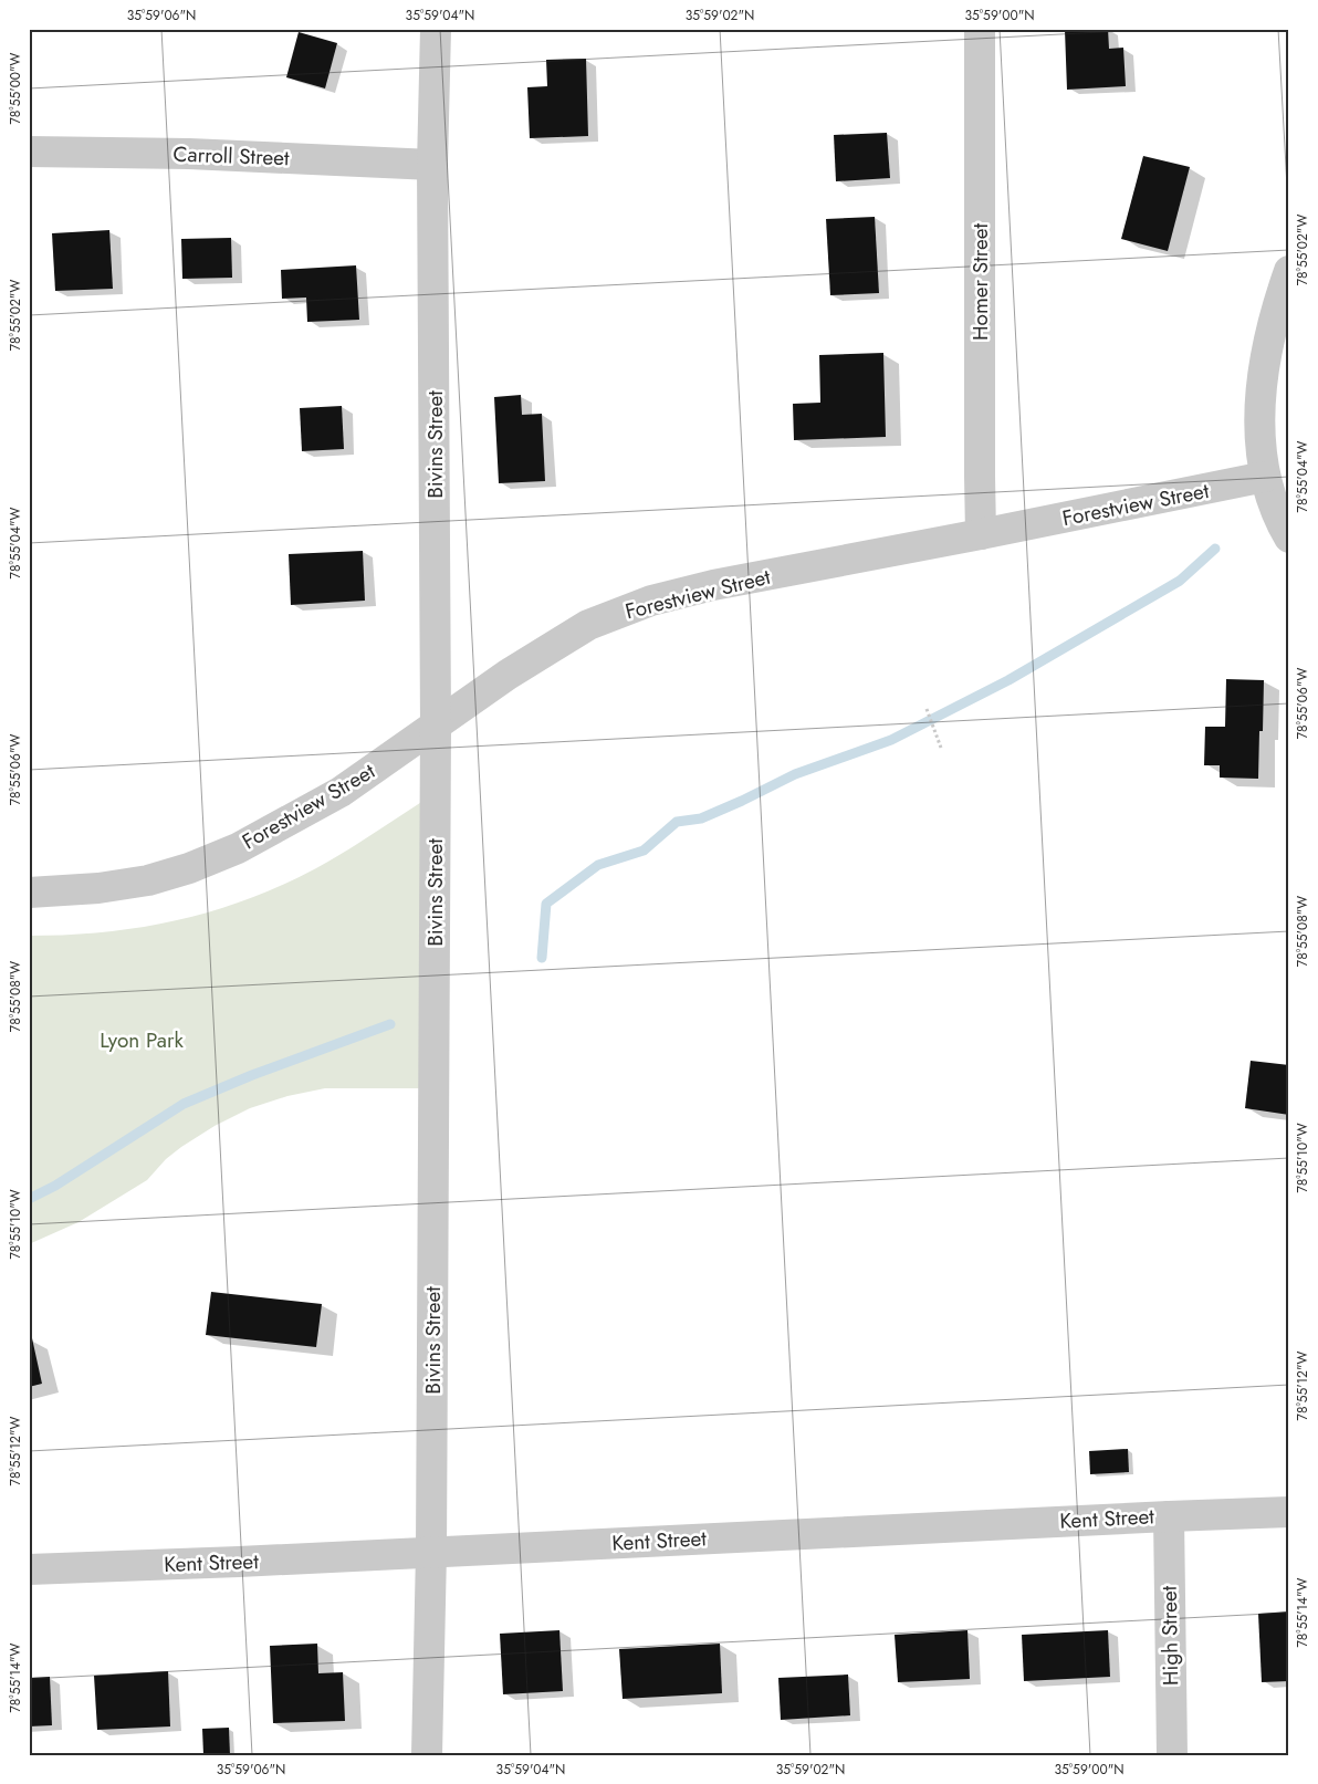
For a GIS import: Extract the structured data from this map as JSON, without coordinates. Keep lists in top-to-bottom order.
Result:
{
  "streets": {
    "street": [
      "Carroll Street",
      "Homer Street",
      "Bivins Street",
      "Forestview Street",
      "Kent Street",
      "High Street"
    ]
  },
  "crossings": [
    ["Carroll Street", "Bivins Street"],
    ["Homer Street", "Forestview Street"],
    ["Bivins Street", "Forestview Street"],
    ["Bivins Street", "Kent Street"],
    ["Kent Street", "High Street"]
  ],
  "parks": ["Lyon Park"],
  "coordinates": [
    "35°59'06\"N",
    "35°59'04\"N",
    "35°59'02\"N",
    "35°59'00\"N",
    "78°55'00\"W",
    "78°55'02\"W",
    "78°55'04\"W",
    "78°55'06\"W",
    "78°55'08\"W",
    "78°55'10\"W",
    "78°55'12\"W",
    "78°55'14\"W"
  ]
}
